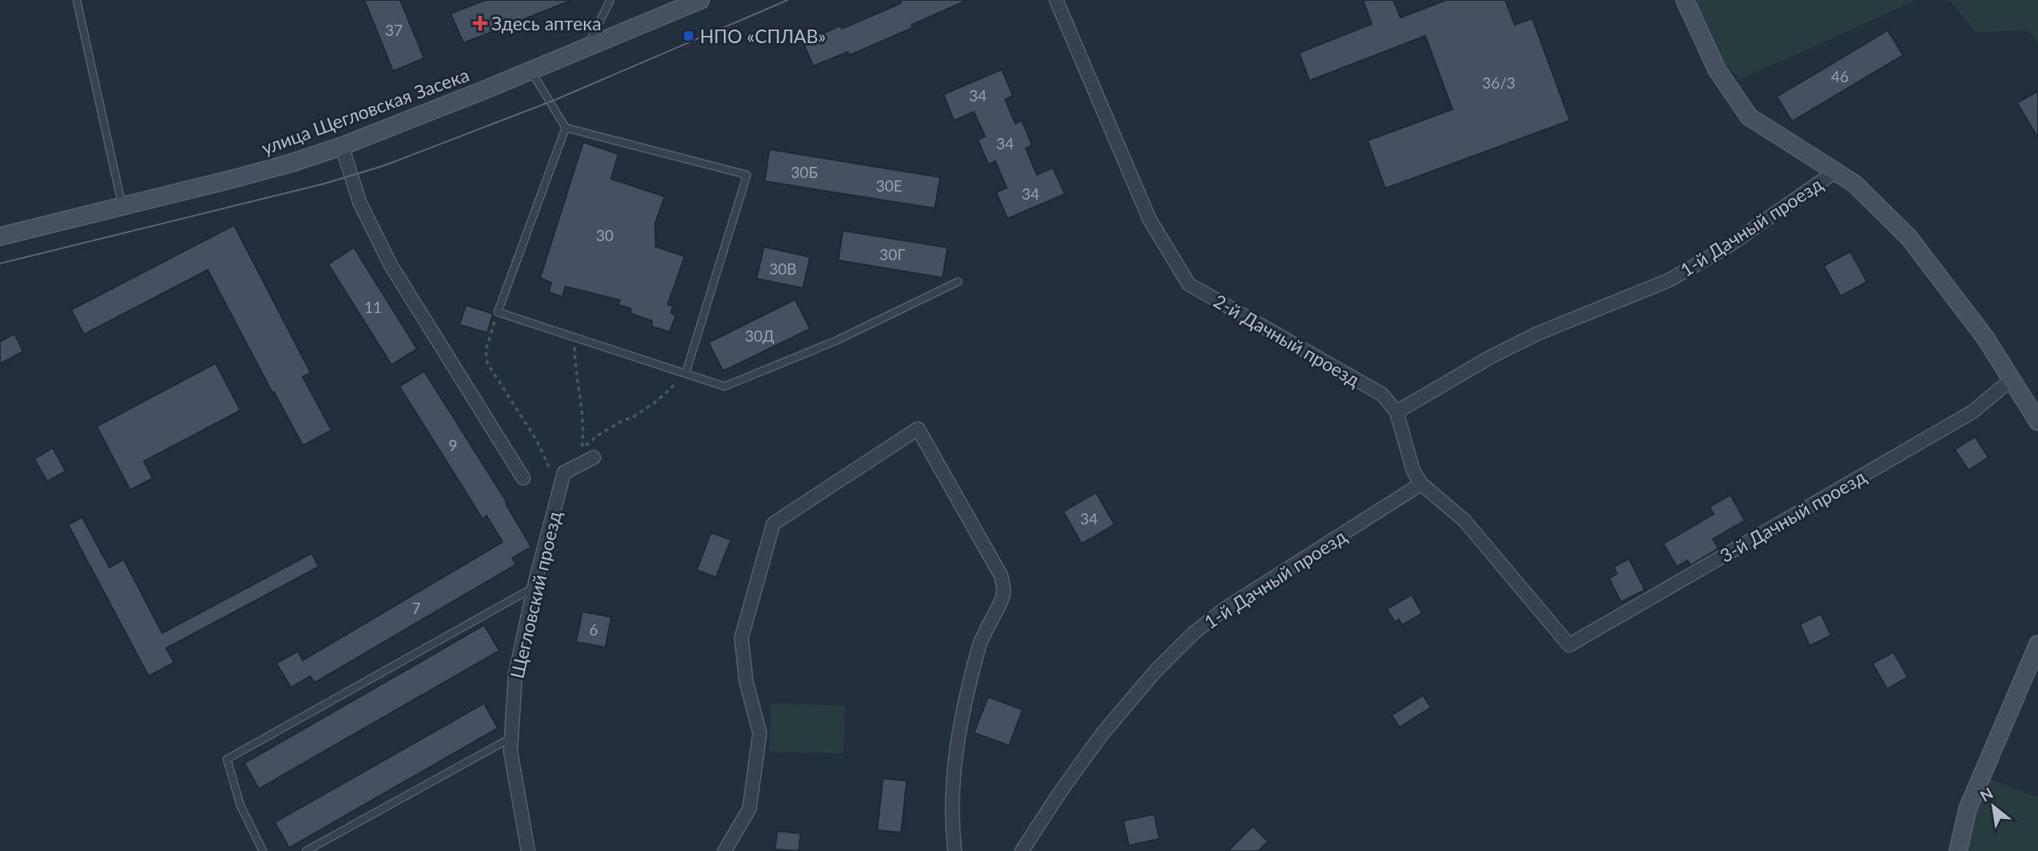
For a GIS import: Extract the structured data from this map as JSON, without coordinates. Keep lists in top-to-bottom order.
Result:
{
  "streets": {
    "street": [
      "улица Щегловская Засека",
      "1-й Дачный проезд",
      "2-й Дачный проезд",
      "3-й Дачный проезд",
      "Щегловский проезд"
    ]
  },
  "crossings": [
    ["1-й Дачный проезд", "2-й Дачный проезд"],
    ["2-й Дачный проезд", "3-й Дачный проезд"]
  ],
  "places": {
    "health": ["Здесь аптека"],
    "transit": ["НПО «СПЛАВ»"]
  },
  "house_numbers": [
    "37",
    "46",
    "36/3",
    "34",
    "34",
    "30Б",
    "30Е",
    "34",
    "30",
    "30Г",
    "30В",
    "11",
    "30Д",
    "9",
    "34",
    "7",
    "6"
  ],
  "north": "top left"
}
